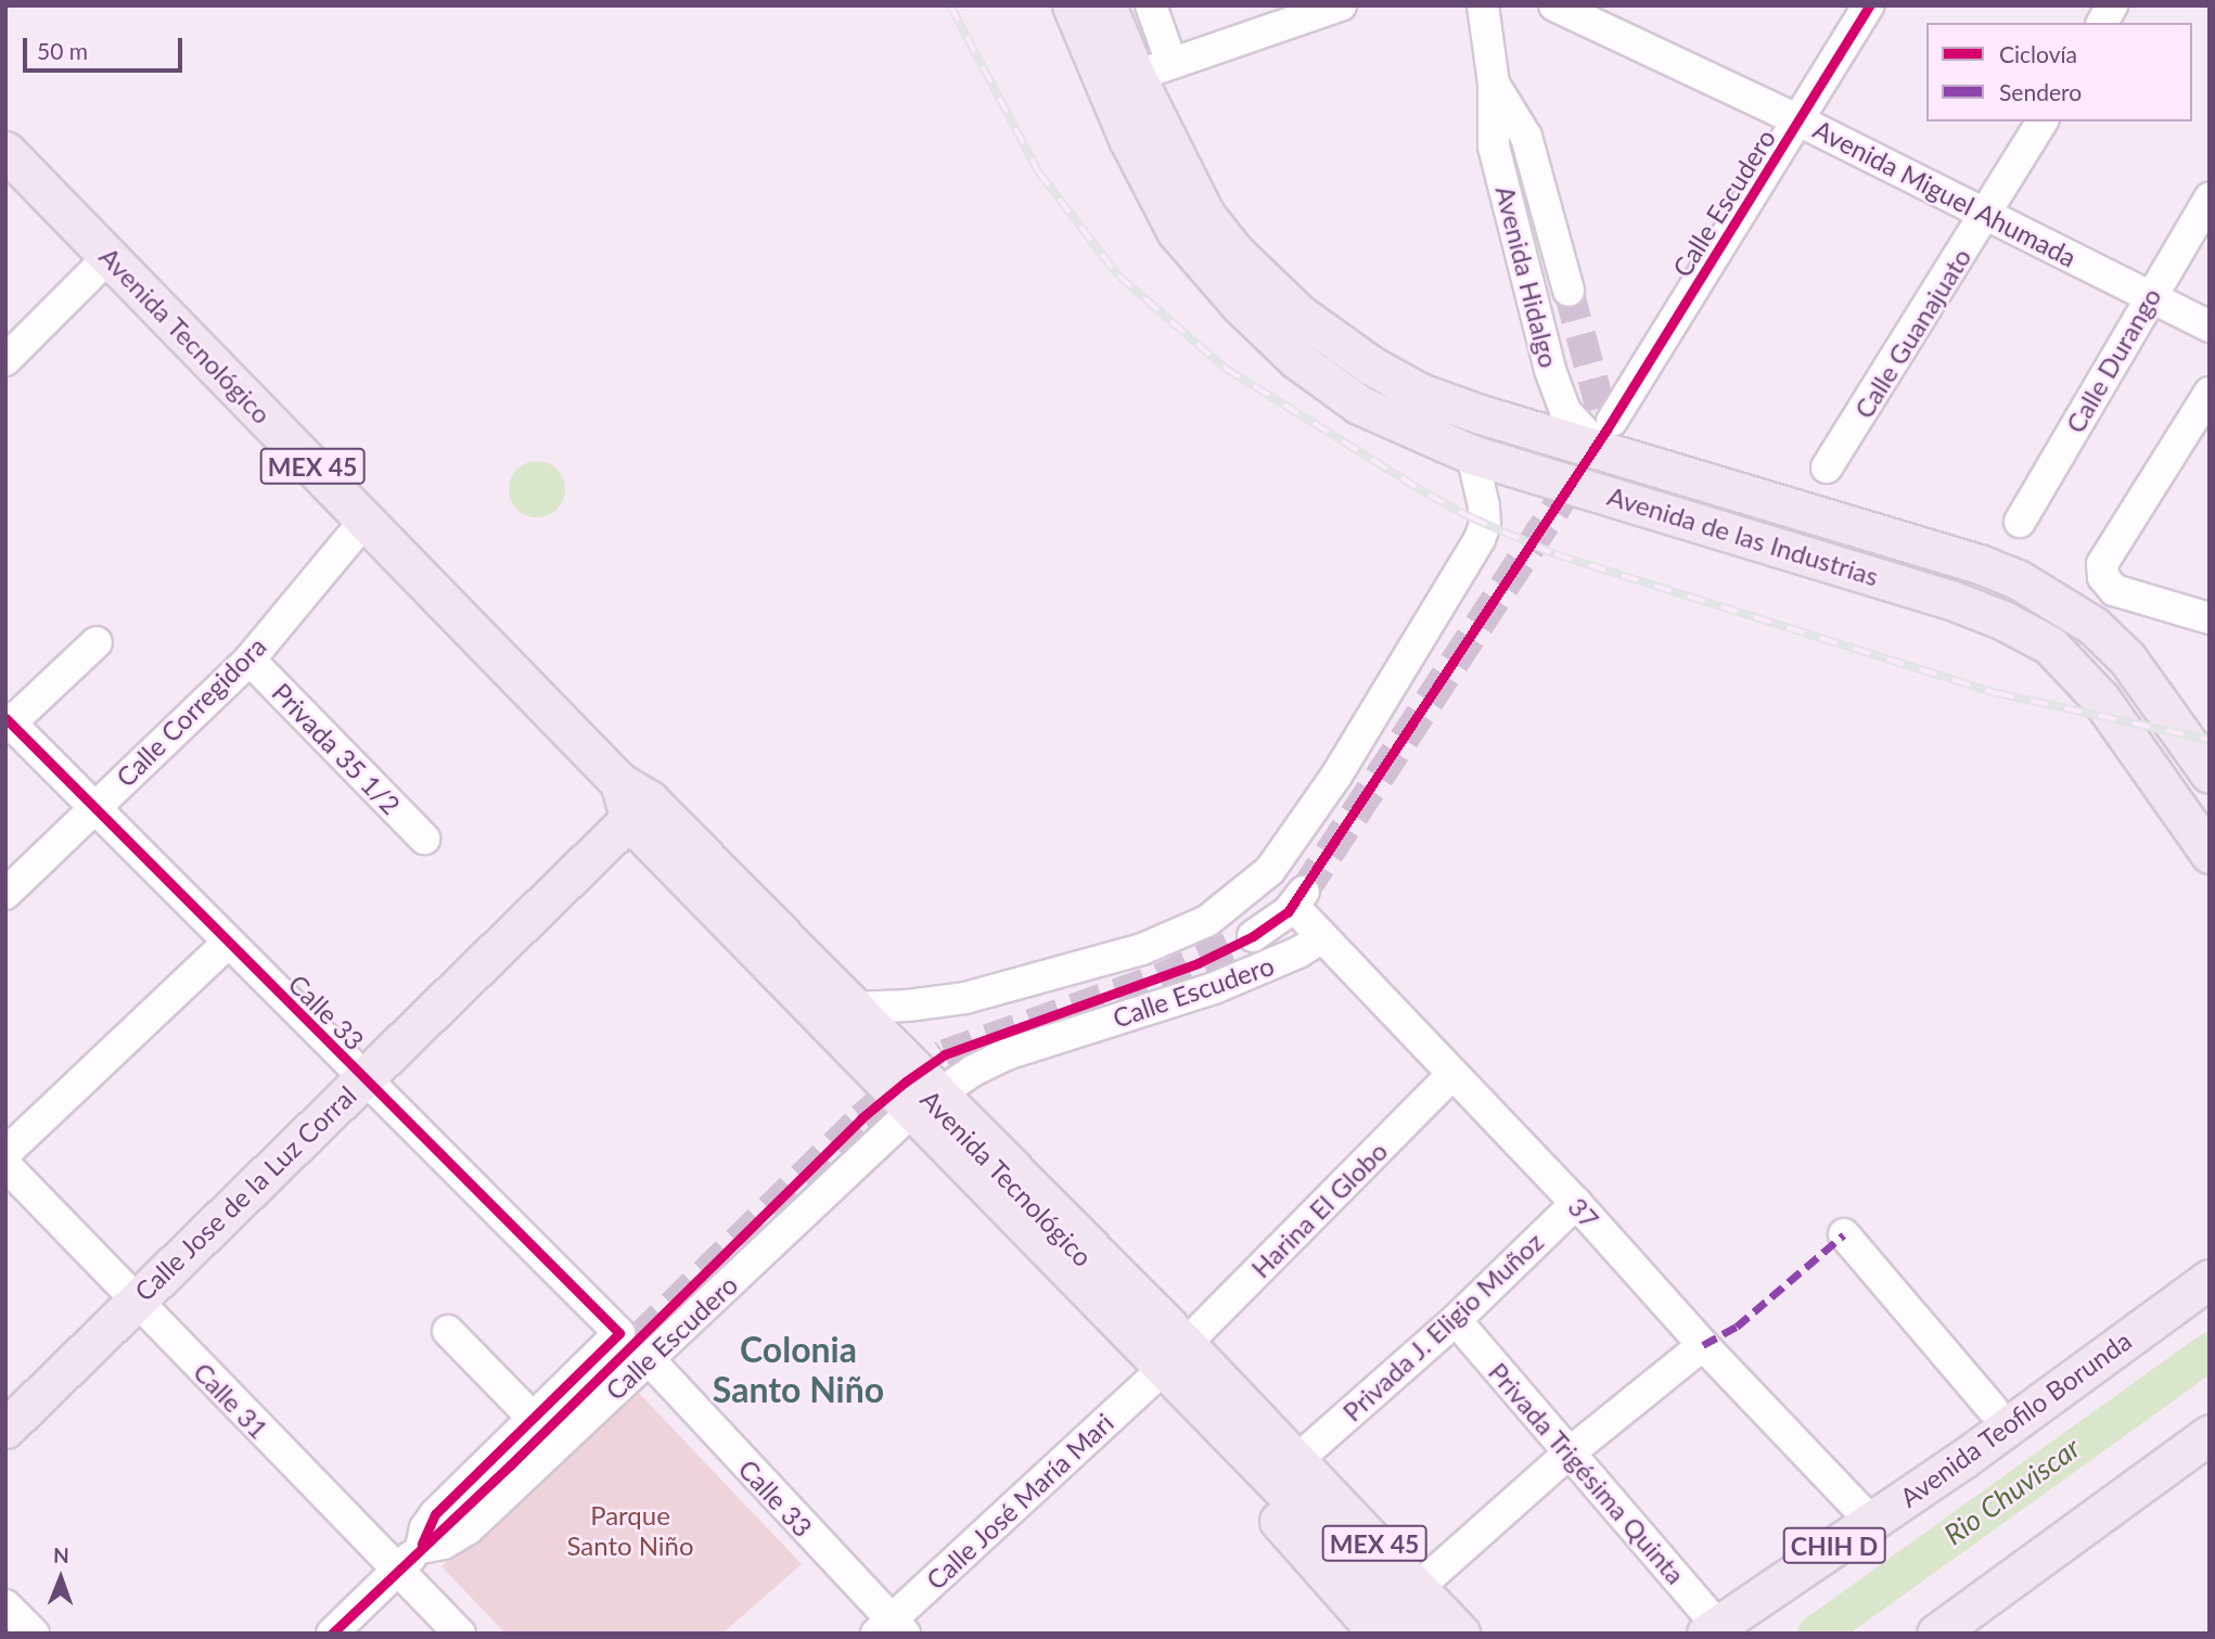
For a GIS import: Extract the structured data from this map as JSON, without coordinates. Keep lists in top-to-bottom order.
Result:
{
  "streets": {
    "main road": [
      "Avenida Tecnológico",
      "MEX 45",
      "Avenida de las Industrias",
      "Calle Jose de la Luz Corral",
      "Avenida Teofilo Borunda",
      "CHIH D"
    ],
    "street": [
      "Avenida Miguel Ahumada",
      "Calle Escudero",
      "Avenida Hidalgo",
      "Calle Guanajuato",
      "Calle Durango",
      "Calle Corregidora",
      "Privada 35 1/2",
      "Calle 33",
      "Harina El Globo",
      "37",
      "Privada J. Eligio Muñoz",
      "Calle 31",
      "Privada Trigésima Quinta",
      "Calle José María Mari"
    ]
  },
  "crossings": [
    ["Avenida Miguel Ahumada", "Calle Escudero"],
    ["Avenida Miguel Ahumada", "Calle Guanajuato"],
    ["Avenida Miguel Ahumada", "Calle Durango"],
    ["Calle Escudero", "Avenida Hidalgo"],
    ["Calle Escudero", "Avenida Tecnológico"],
    ["Calle Escudero", "Avenida de las Industrias"],
    ["Calle Escudero", "Calle 33"],
    ["Calle Escudero", "37"],
    ["Calle Escudero", "Calle 31"],
    ["Avenida Hidalgo", "Avenida de las Industrias"],
    ["Avenida Tecnológico", "MEX 45"],
    ["Avenida Tecnológico", "Calle Corregidora"],
    ["Avenida Tecnológico", "Calle Jose de la Luz Corral"],
    ["Avenida Tecnológico", "Harina El Globo"],
    ["Avenida Tecnológico", "Calle José María Mari"],
    ["MEX 45", "Harina El Globo"],
    ["MEX 45", "Privada J. Eligio Muñoz"],
    ["MEX 45", "Calle José María Mari"],
    ["Calle Corregidora", "Privada 35 1/2"],
    ["Calle Corregidora", "Calle 33"],
    ["Calle 33", "Calle Jose de la Luz Corral"],
    ["Calle 33", "Calle José María Mari"],
    ["Calle Jose de la Luz Corral", "Calle 31"],
    ["Harina El Globo", "37"],
    ["Harina El Globo", "Calle José María Mari"],
    ["37", "Privada J. Eligio Muñoz"],
    ["37", "Avenida Teofilo Borunda"],
    ["Privada J. Eligio Muñoz", "Privada Trigésima Quinta"],
    ["Avenida Teofilo Borunda", "Privada Trigésima Quinta"]
  ],
  "districts": ["Colonia Santo Niño"],
  "water": ["Rio Chuviscar"],
  "parks": ["Parque Santo Niño"],
  "legend": ["Ciclovía", "Sendero"],
  "scale_bar": "50 m",
  "north": "top"
}
